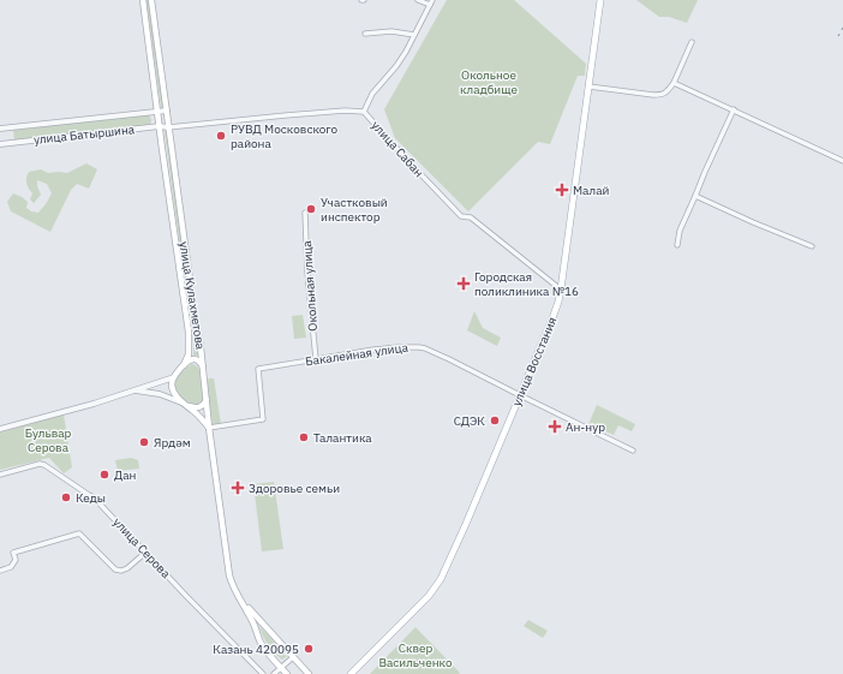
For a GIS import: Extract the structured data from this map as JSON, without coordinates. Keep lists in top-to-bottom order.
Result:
{
  "streets": {
    "main road": ["улица Кулахметова", "улица Восстания"],
    "street": [
      "улица Батыршина",
      "улица Сабан",
      "Окольная улица",
      "Бакалейная улица",
      "улица Серова"
    ]
  },
  "crossings": [
    ["улица Батыршина", "улица Сабан"],
    ["улица Батыршина", "улица Кулахметова"],
    ["улица Сабан", "улица Кулахметова"],
    ["улица Сабан", "улица Восстания"],
    ["Окольная улица", "Бакалейная улица"],
    ["улица Кулахметова", "Бакалейная улица"],
    ["Бакалейная улица", "улица Восстания"]
  ],
  "parks": ["Окольное кладбище", "Бульвар Серова", "Сквер Васильченко"],
  "places": {
    "other": [
      "РУВД Московского района",
      "Участковый инспектор",
      "СДЭК",
      "Талантика",
      "Ярдәм",
      "Дан",
      "Кеды",
      "Казань 420095"
    ],
    "health": [
      "Малай",
      "Городская поликлиника №16",
      "Ан-нур",
      "Здоровье семьи"
    ]
  }
}
